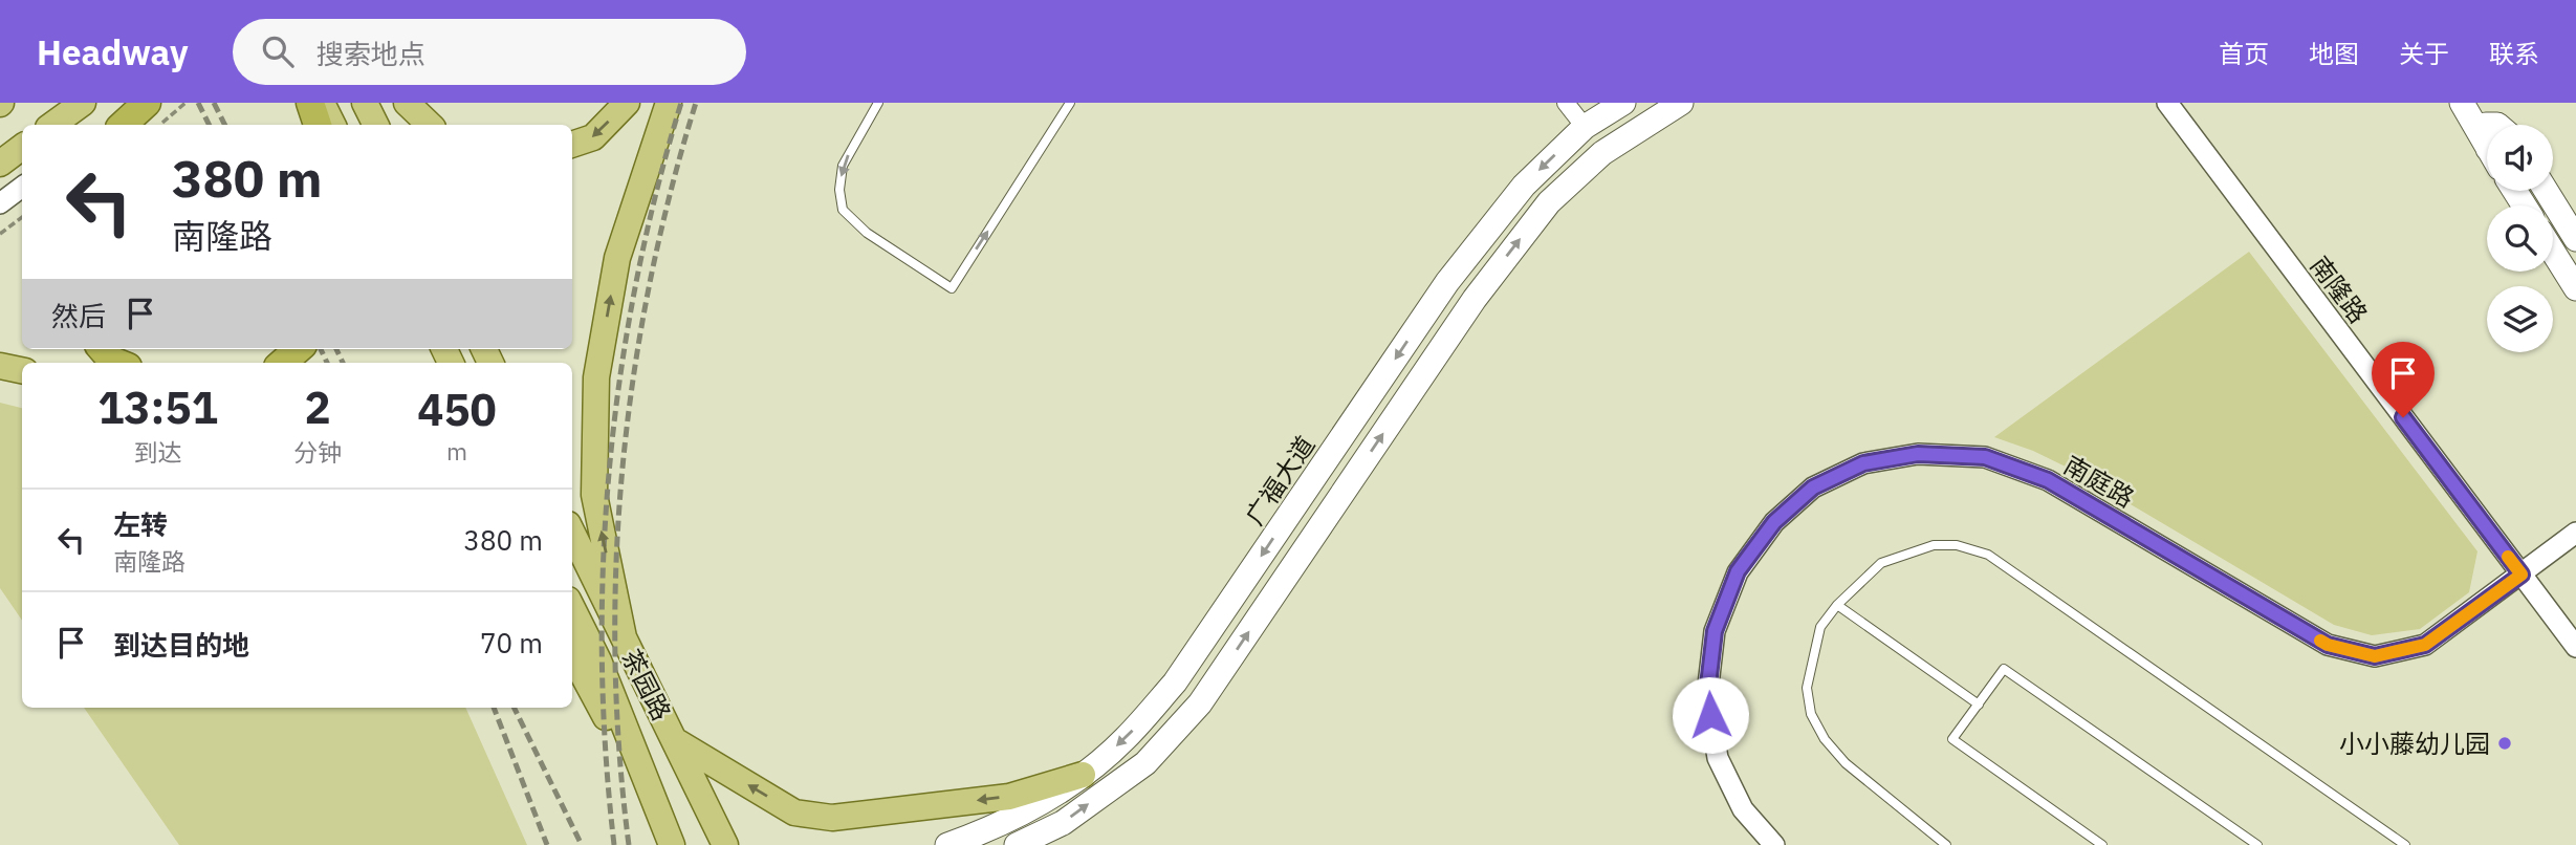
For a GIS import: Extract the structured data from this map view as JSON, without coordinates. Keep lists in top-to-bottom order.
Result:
{
  "streets": {
    "main road": ["广福大道", "茶园路"],
    "street": ["南隆路", "南庭路"]
  },
  "crossings": [
    ["南隆路", "南庭路"]
  ],
  "places": ["小小藤幼儿园"],
  "page": {
    "header": "Headway",
    "search": "搜索地点",
    "nav": [
      "首页",
      "地图",
      "关于",
      "联系"
    ],
    "turn": ["380 m", "南隆路"],
    "then": "然后",
    "eta": [
      "13:51",
      "到达",
      "2",
      "分钟",
      "450",
      "m"
    ],
    "list": [
      {
        "name": "左转",
        "note": "南隆路",
        "value": "380 m"
      },
      {
        "name": "到达目的地",
        "value": "70 m"
      }
    ]
  }
}
